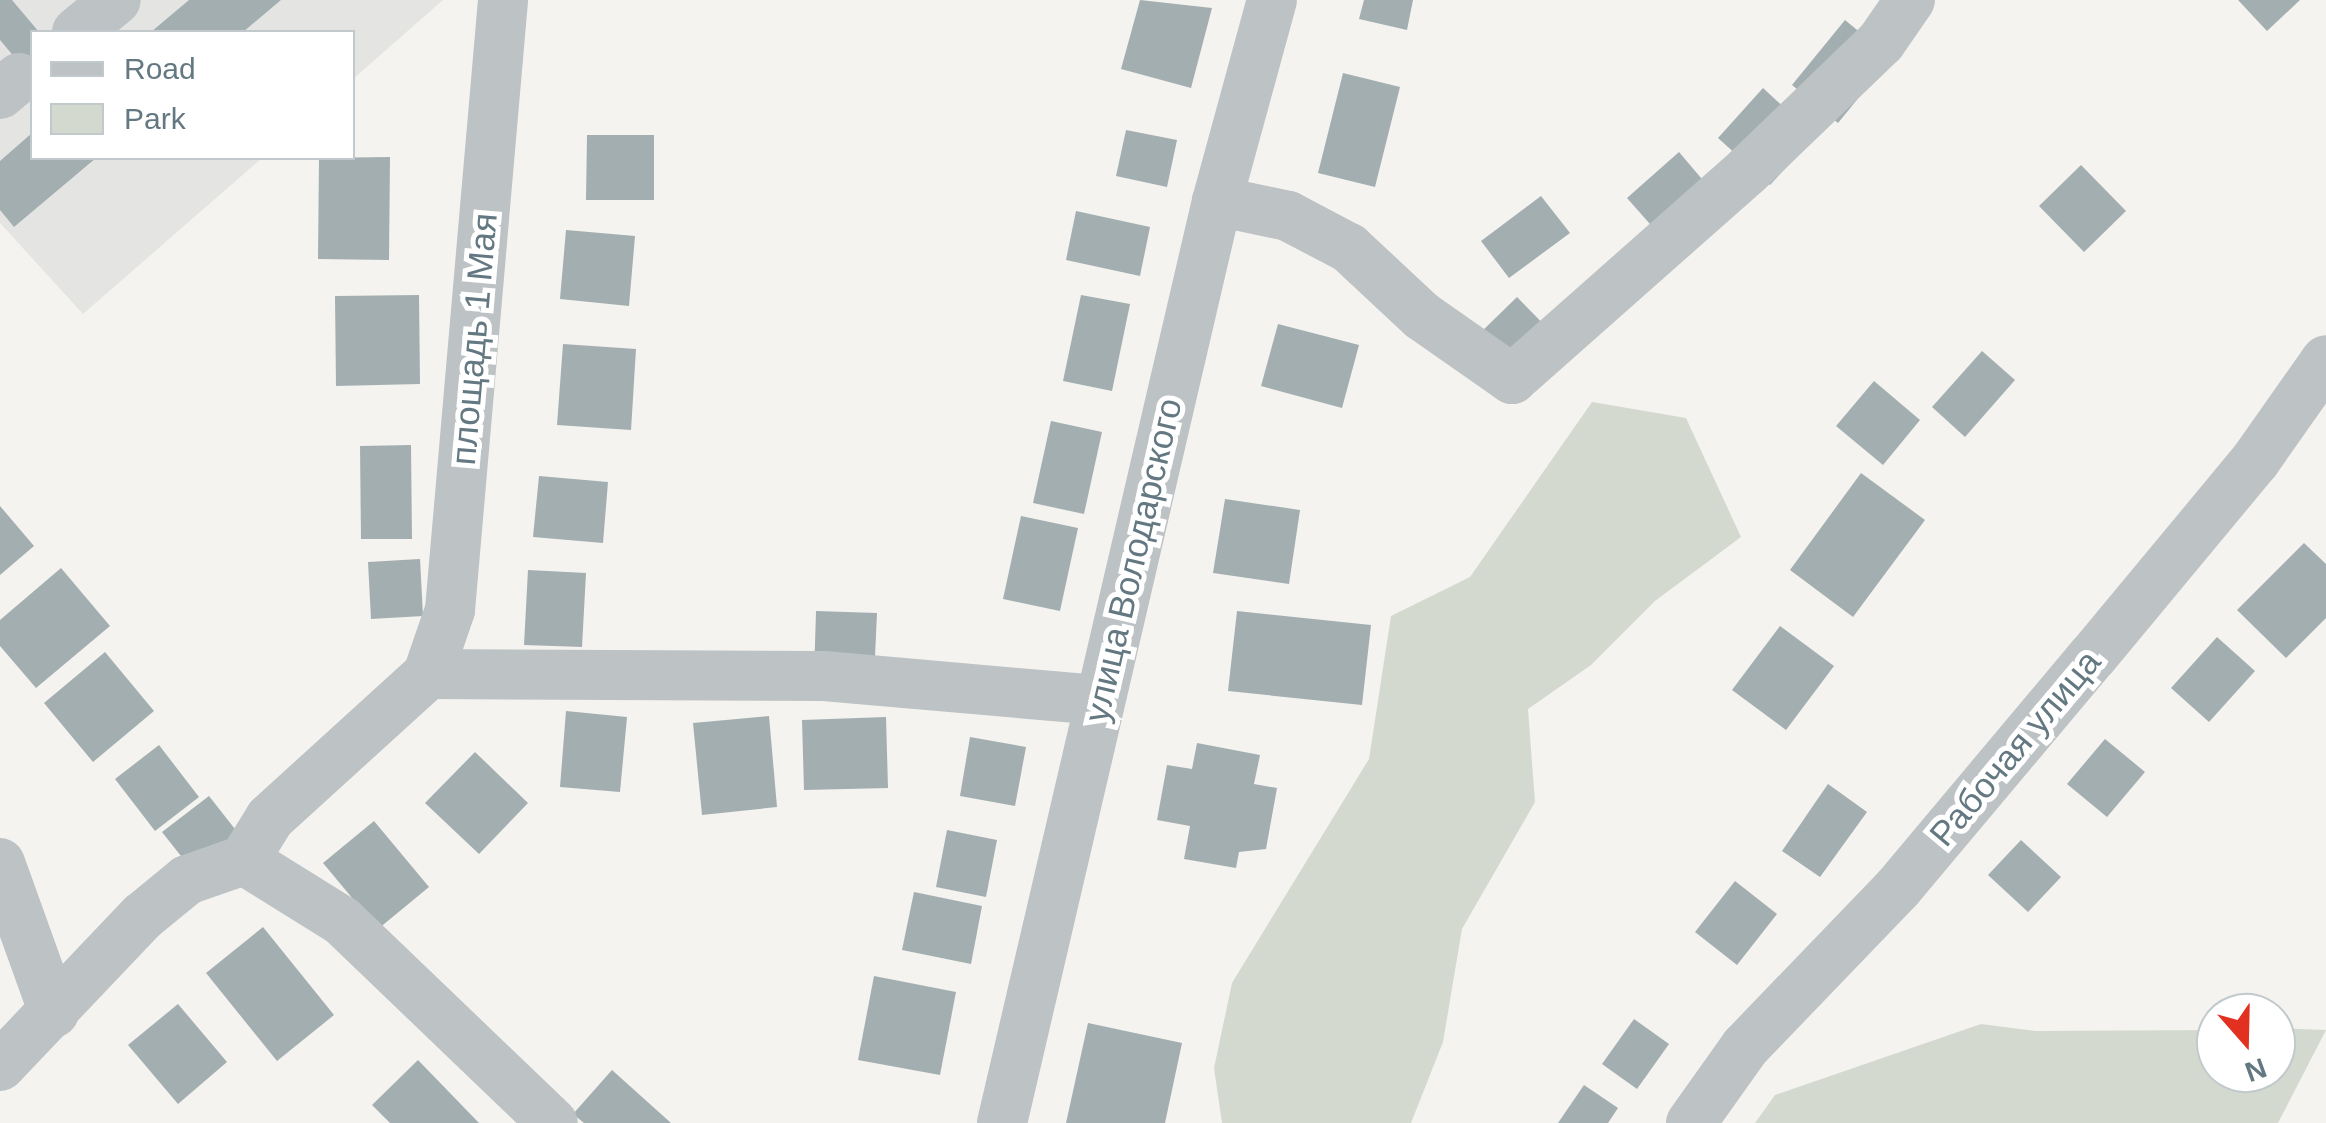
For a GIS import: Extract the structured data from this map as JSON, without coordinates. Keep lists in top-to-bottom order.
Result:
{
  "streets": {
    "street": ["площадь 1 Мая", "улица Володарского", "Рабочая улица"]
  },
  "legend": ["Road", "Park"],
  "north": "bottom"
}
